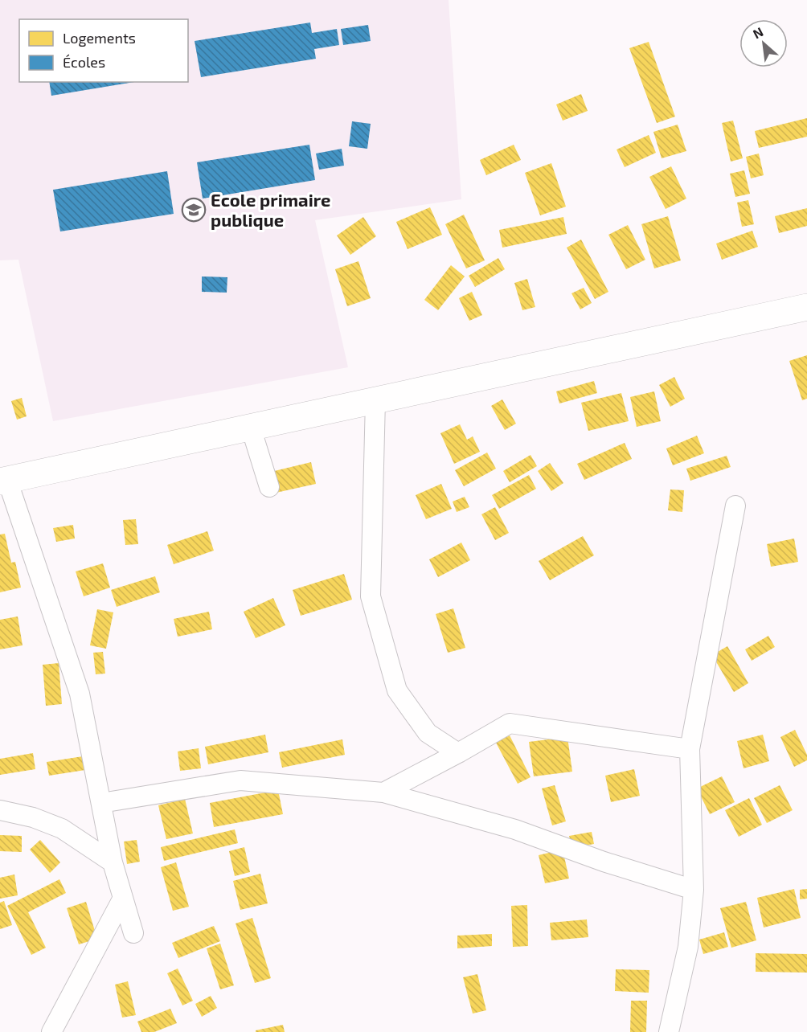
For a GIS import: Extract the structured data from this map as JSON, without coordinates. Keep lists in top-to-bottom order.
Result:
{
  "places": {
    "school or university": ["Ecole primaire publique"]
  },
  "legend": ["Logements", "Écoles"],
  "north": "top left"
}
